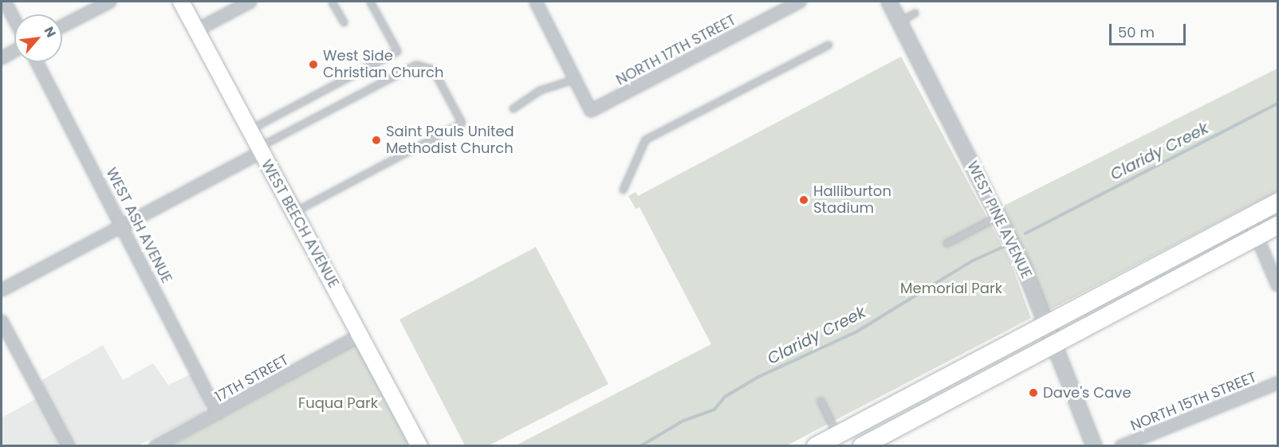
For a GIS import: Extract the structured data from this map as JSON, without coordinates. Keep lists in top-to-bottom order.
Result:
{
  "streets": {
    "main road": ["WEST BEECH AVENUE"],
    "street": [
      "NORTH 17TH STREET",
      "WEST PINE AVENUE",
      "WEST ASH AVENUE",
      "17TH STREET",
      "NORTH 15TH STREET"
    ]
  },
  "crossings": [
    ["WEST BEECH AVENUE", "17TH STREET"],
    ["WEST ASH AVENUE", "17TH STREET"]
  ],
  "water": ["Claridy Creek"],
  "parks": ["Memorial Park", "Fuqua Park"],
  "places": [
    "West Side Christian Church",
    "Saint Pauls United Methodist Church",
    "Halliburton Stadium",
    "Dave's Cave"
  ],
  "scale_bar": "50 m",
  "north": "top right"
}
